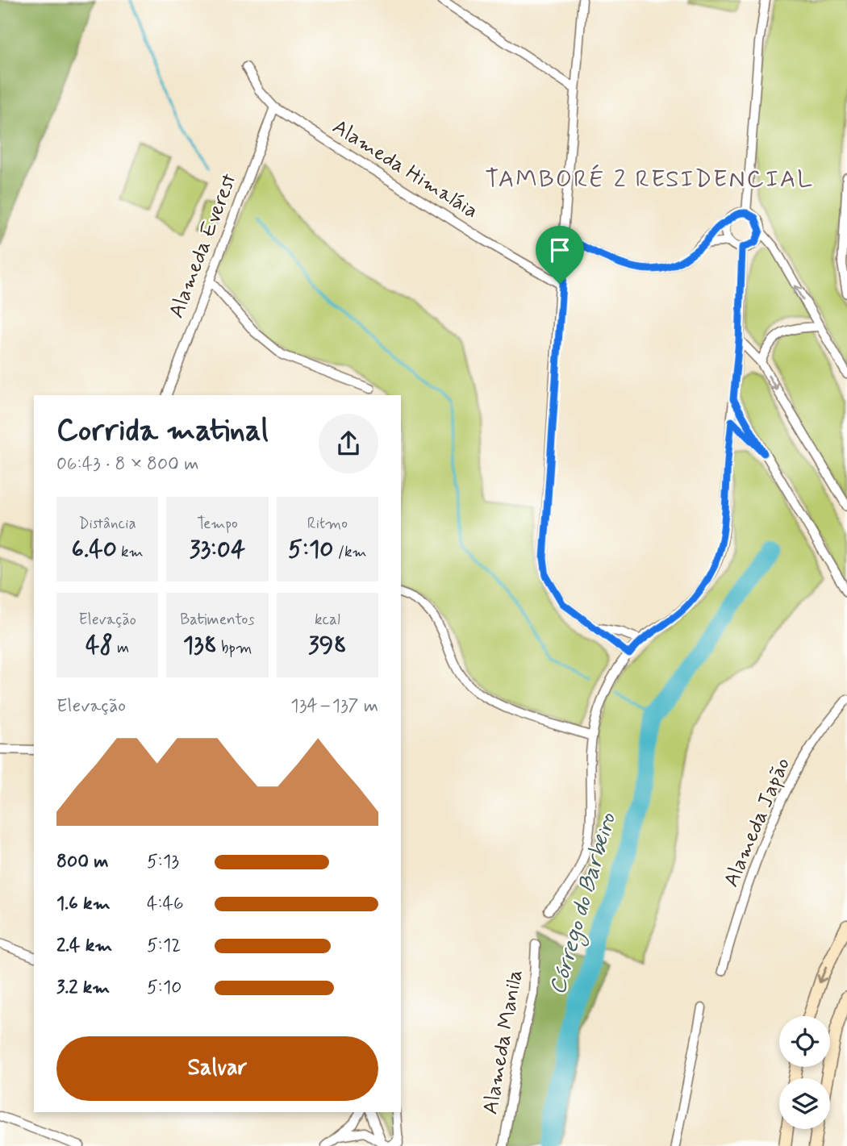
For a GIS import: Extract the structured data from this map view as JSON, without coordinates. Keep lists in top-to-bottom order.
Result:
{
  "streets": {
    "street": [
      "Alameda Himaláia",
      "Alameda Everest",
      "Alameda Japão",
      "Alameda Manila"
    ]
  },
  "crossings": [
    ["Alameda Himaláia", "Alameda Everest"]
  ],
  "districts": ["TAMBORÉ 2 RESIDENCIAL"],
  "water": ["Córrego do Barbeiro"],
  "page": {
    "heading": ["Corrida matinal", "06:43 · 8 × 800 m"],
    "stats": [
      ["Distância", "6.40 km"],
      ["Tempo", "33:04"],
      ["Ritmo", "5:10 /km"],
      ["Elevação", "48 m"],
      ["Batimentos", "138 bpm"],
      ["kcal", "398"]
    ],
    "chart": ["Elevação", "134–137 m"],
    "list": [
      {
        "name": "800 m",
        "note": "5:13"
      },
      {
        "name": "1.6 km",
        "note": "4:46"
      },
      {
        "name": "2.4 km",
        "note": "5:12"
      },
      {
        "name": "3.2 km",
        "note": "5:10"
      }
    ],
    "buttons": "Salvar"
  }
}
